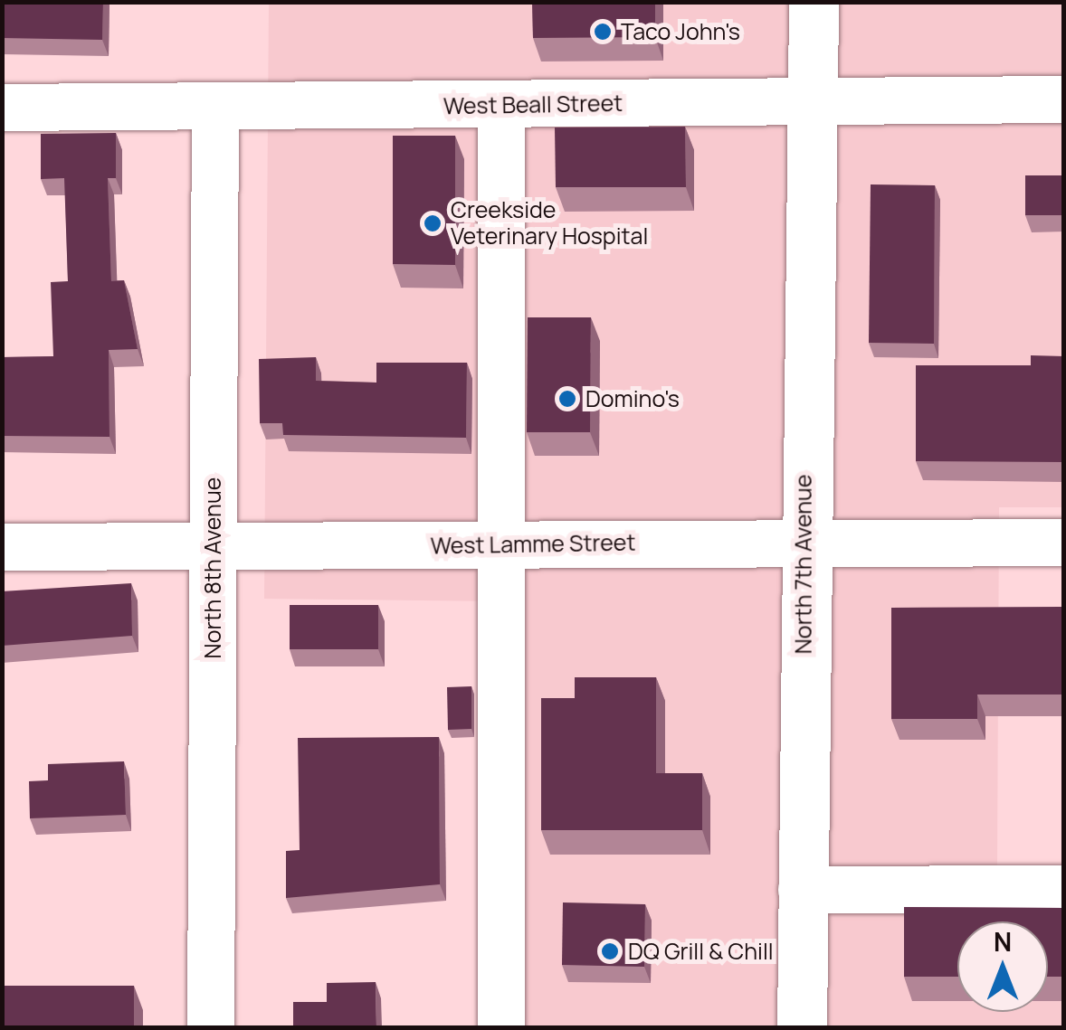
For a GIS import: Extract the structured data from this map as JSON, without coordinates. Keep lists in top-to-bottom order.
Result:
{
  "streets": {
    "main road": ["North 7th Avenue"],
    "street": ["West Beall Street", "West Lamme Street", "North 8th Avenue"]
  },
  "crossings": [
    ["West Beall Street", "North 7th Avenue"],
    ["West Beall Street", "North 8th Avenue"],
    ["West Lamme Street", "North 7th Avenue"],
    ["West Lamme Street", "North 8th Avenue"]
  ],
  "places": [
    "Taco John's",
    "Creekside Veterinary Hospital",
    "Domino's",
    "DQ Grill & Chill"
  ],
  "north": "top"
}
